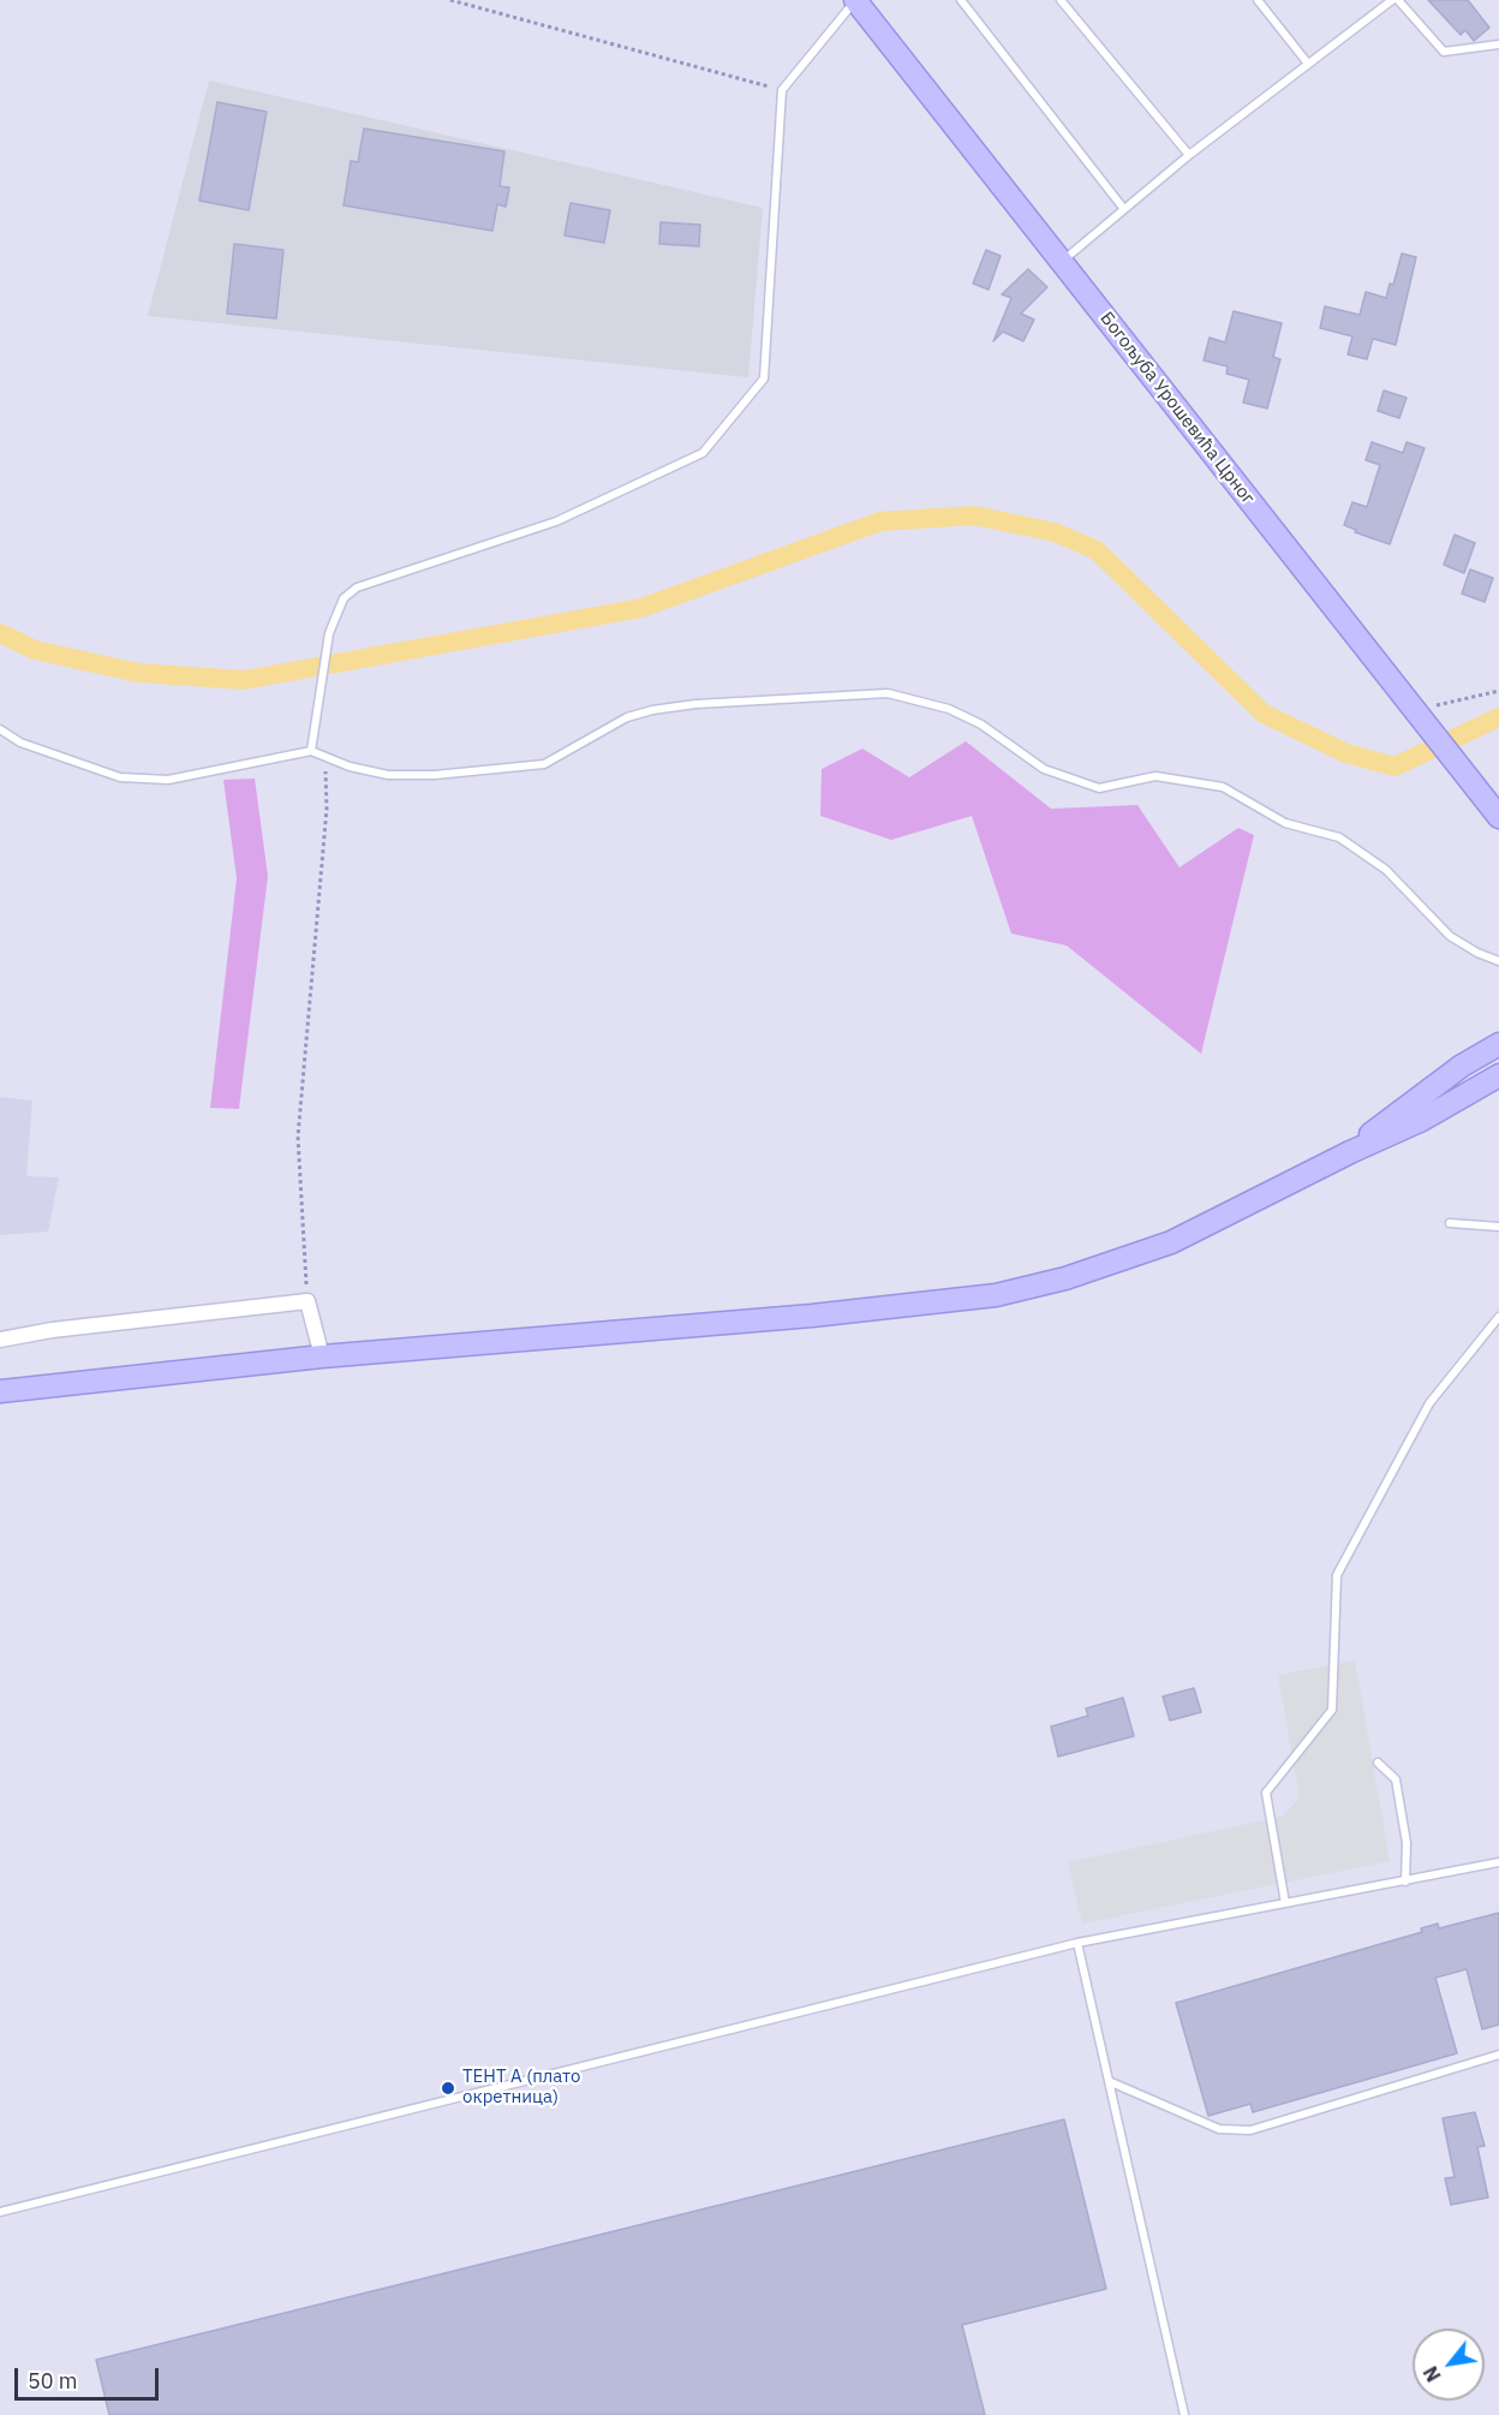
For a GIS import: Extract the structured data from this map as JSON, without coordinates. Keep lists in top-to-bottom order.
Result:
{
  "streets": {
    "main road": ["Богољуба Урошевића Црног"]
  },
  "places": ["ТЕНТ А (плато окретница)"],
  "scale_bar": "50 m",
  "north": "bottom left"
}
